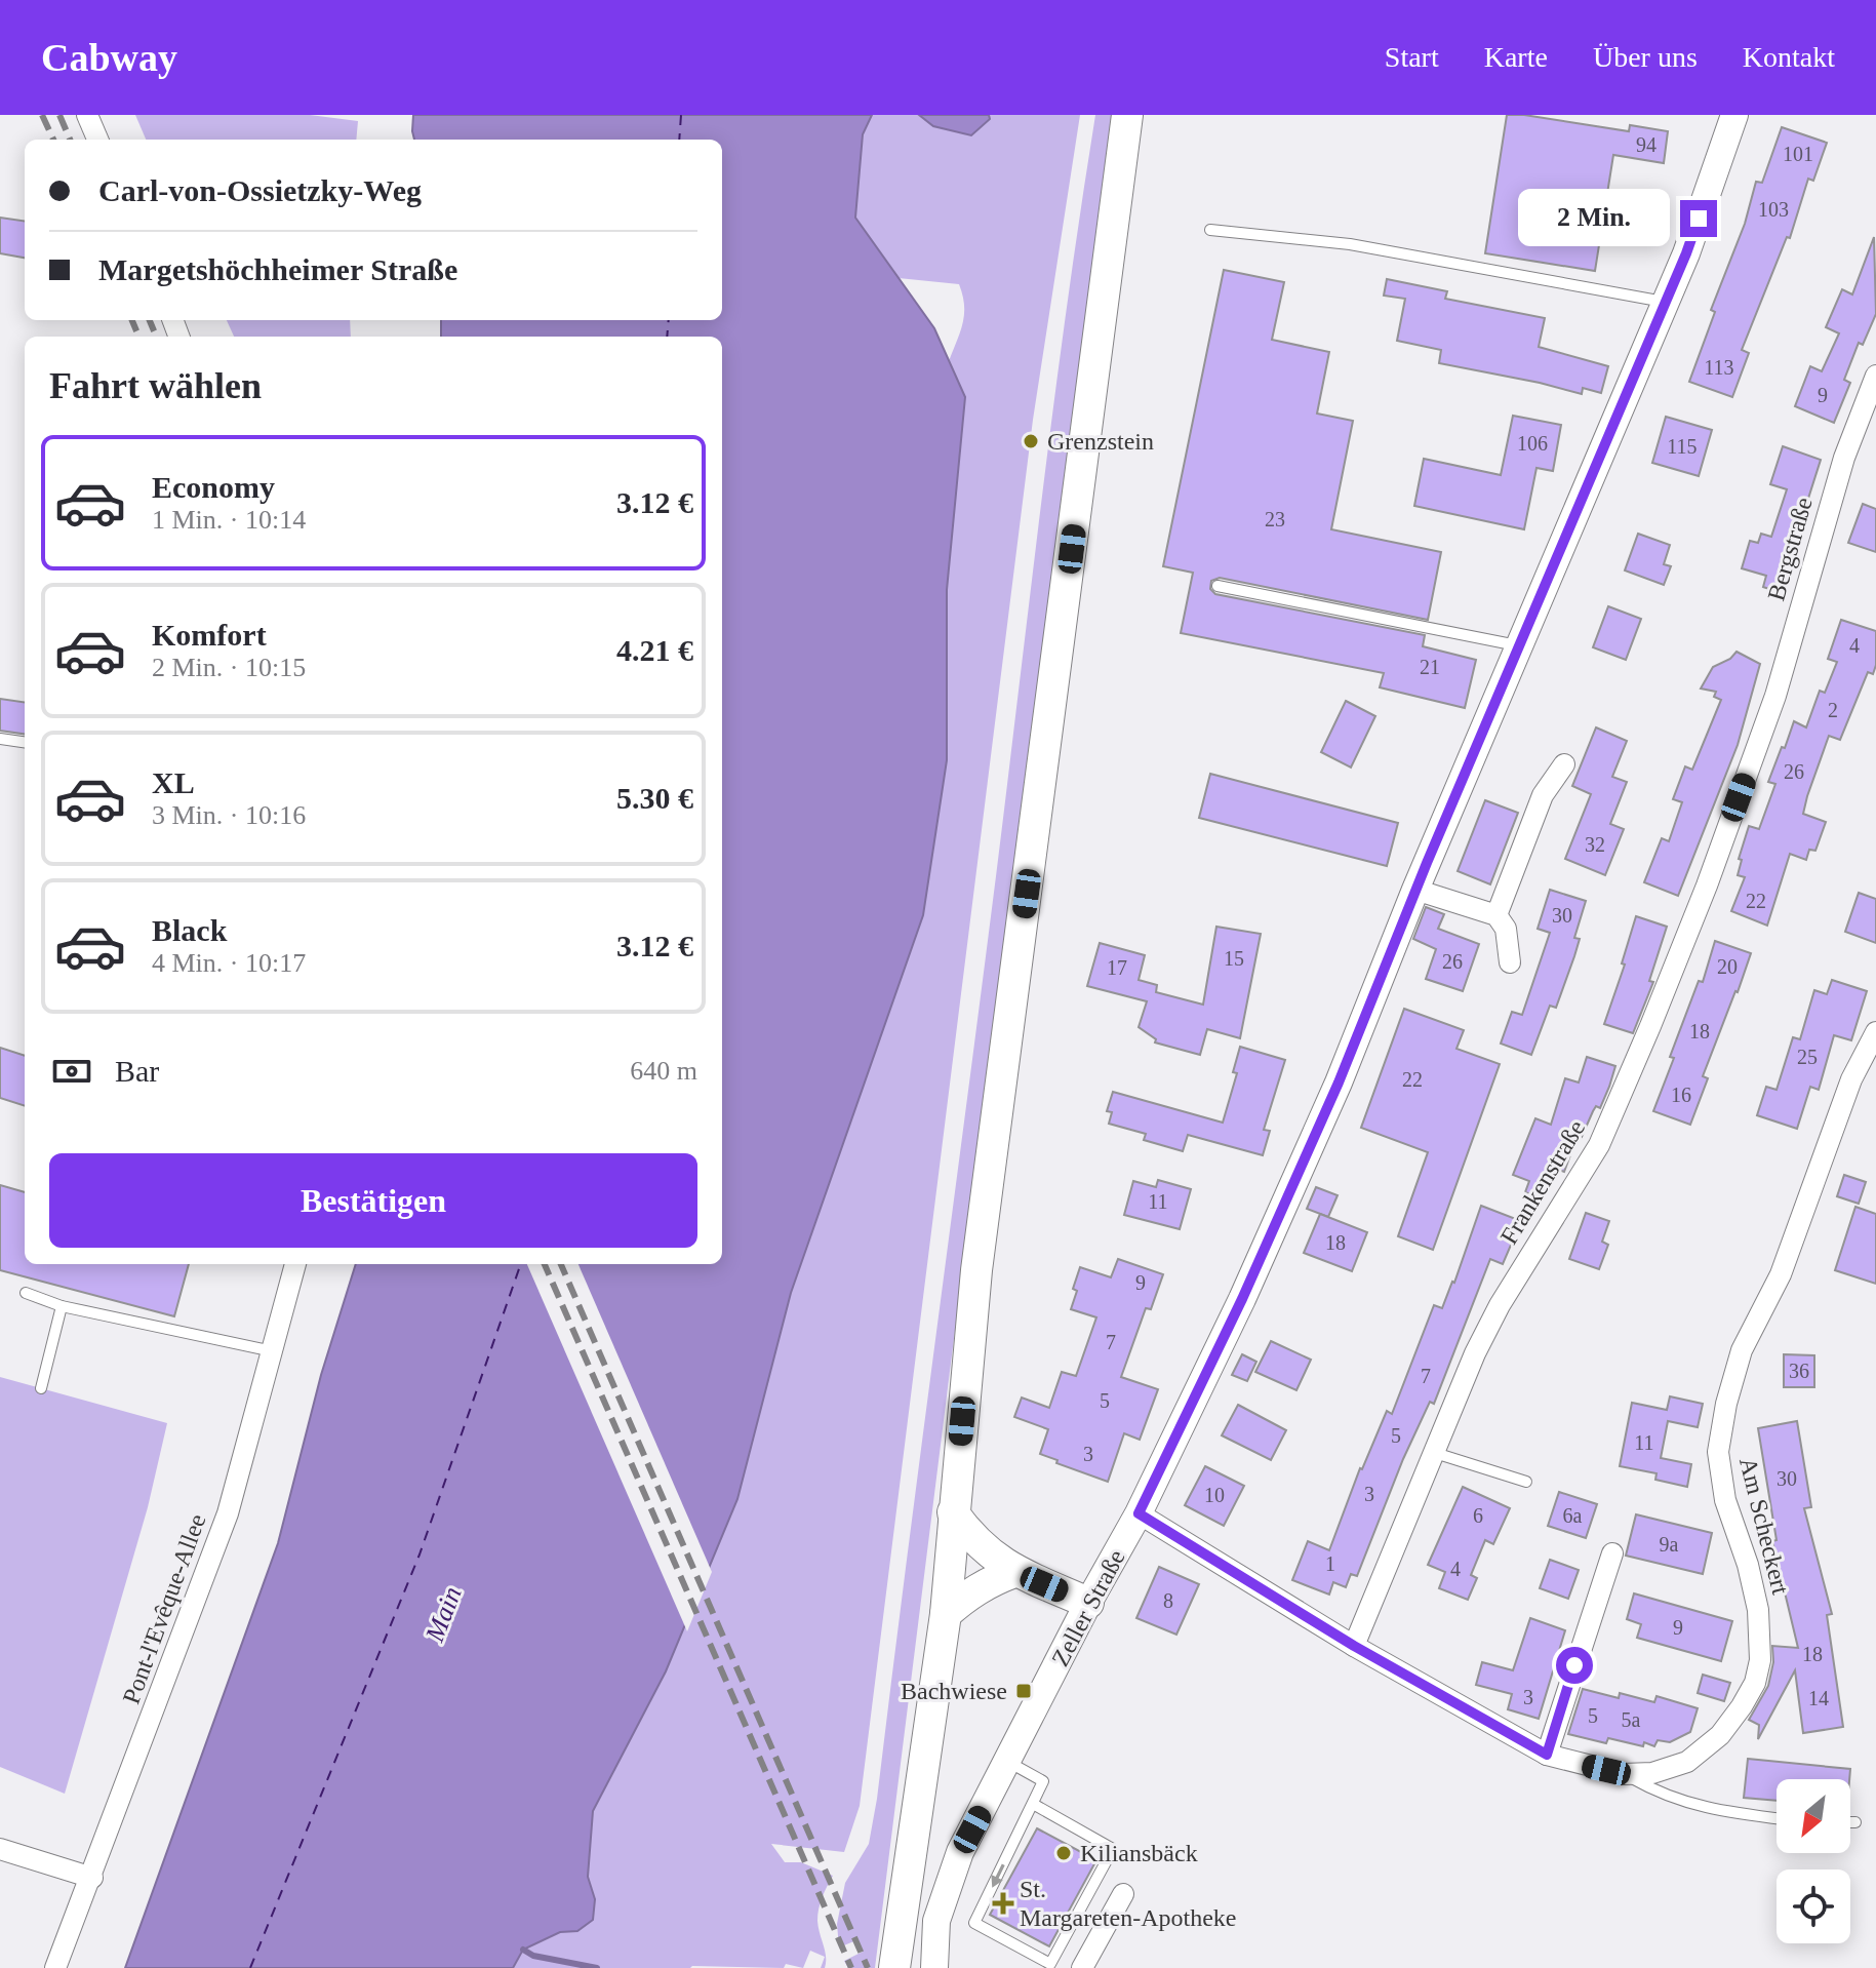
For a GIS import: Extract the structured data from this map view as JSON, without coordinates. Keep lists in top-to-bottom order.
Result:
{
  "streets": {
    "street": [
      "Bergstraße",
      "Frankenstraße",
      "Am Scheckert",
      "Zeller Straße",
      "Pont-l'Evêque-Allee"
    ]
  },
  "crossings": [
    ["Bergstraße", "Frankenstraße"],
    ["Frankenstraße", "Am Scheckert"],
    ["Am Scheckert", "Zeller Straße"]
  ],
  "water": ["Main"],
  "places": {
    "other": ["Grenzstein", "Kiliansbäck"],
    "transit": ["Bachwiese"],
    "health": ["St. Margareten-Apotheke"]
  },
  "house_numbers": [
    "94",
    "101",
    "103",
    "113",
    "9",
    "106",
    "115",
    "23",
    "4",
    "21",
    "2",
    "26",
    "32",
    "22",
    "30",
    "15",
    "26",
    "20",
    "17",
    "18",
    "25",
    "22",
    "16",
    "11",
    "18",
    "9",
    "7",
    "36",
    "7",
    "5",
    "5",
    "11",
    "3",
    "30",
    "3",
    "10",
    "6",
    "6a",
    "9a",
    "1",
    "4",
    "8",
    "9",
    "18",
    "3",
    "14",
    "5",
    "5a"
  ],
  "north": "bottom left",
  "page": {
    "header": "Cabway",
    "nav": [
      "Start",
      "Karte",
      "Über uns",
      "Kontakt"
    ],
    "banner": ["Carl-von-Ossietzky-Weg", "Margetshöchheimer Straße"],
    "bubble": "2 Min.",
    "heading": "Fahrt wählen",
    "list": [
      {
        "name": "Economy",
        "note": "1 Min. · 10:14",
        "value": "3.12 €"
      },
      {
        "name": "Komfort",
        "note": "2 Min. · 10:15",
        "value": "4.21 €"
      },
      {
        "name": "XL",
        "note": "3 Min. · 10:16",
        "value": "5.30 €"
      },
      {
        "name": "Black",
        "note": "4 Min. · 10:17",
        "value": "3.12 €"
      }
    ],
    "pay": ["Bar", "640 m"],
    "buttons": "Bestätigen"
  }
}
